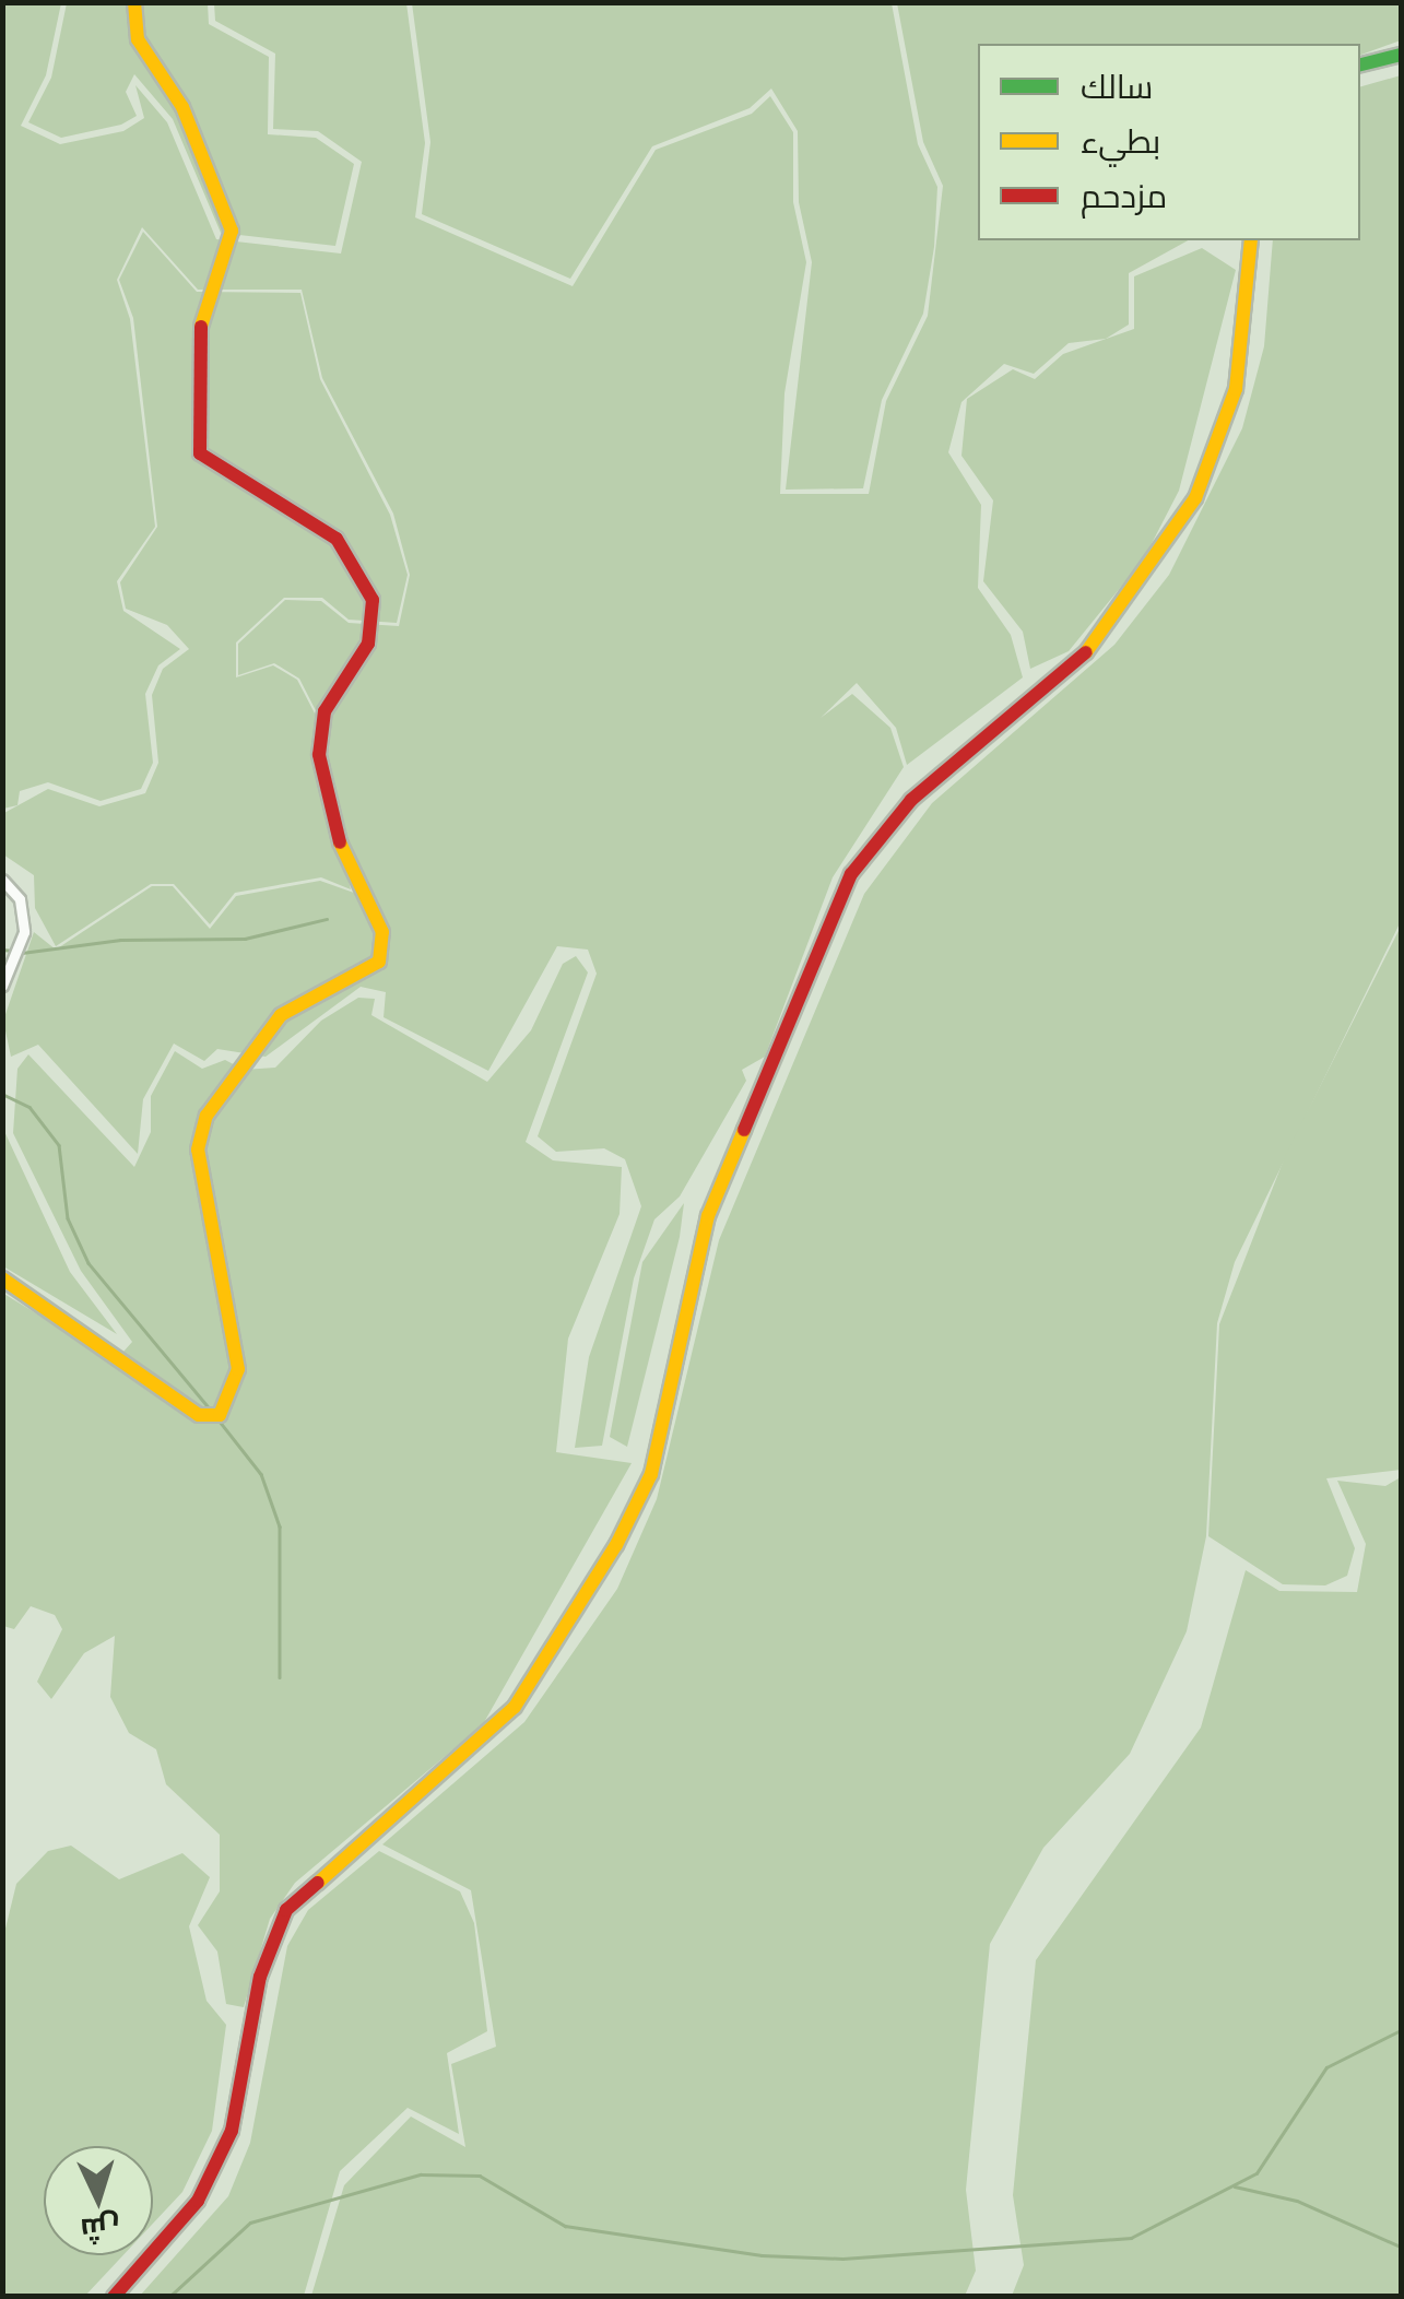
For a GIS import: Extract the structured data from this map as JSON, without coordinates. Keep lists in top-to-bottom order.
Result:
{
  "legend": ["سالك", "بطيء", "مزدحم"],
  "north": "bottom"
}
